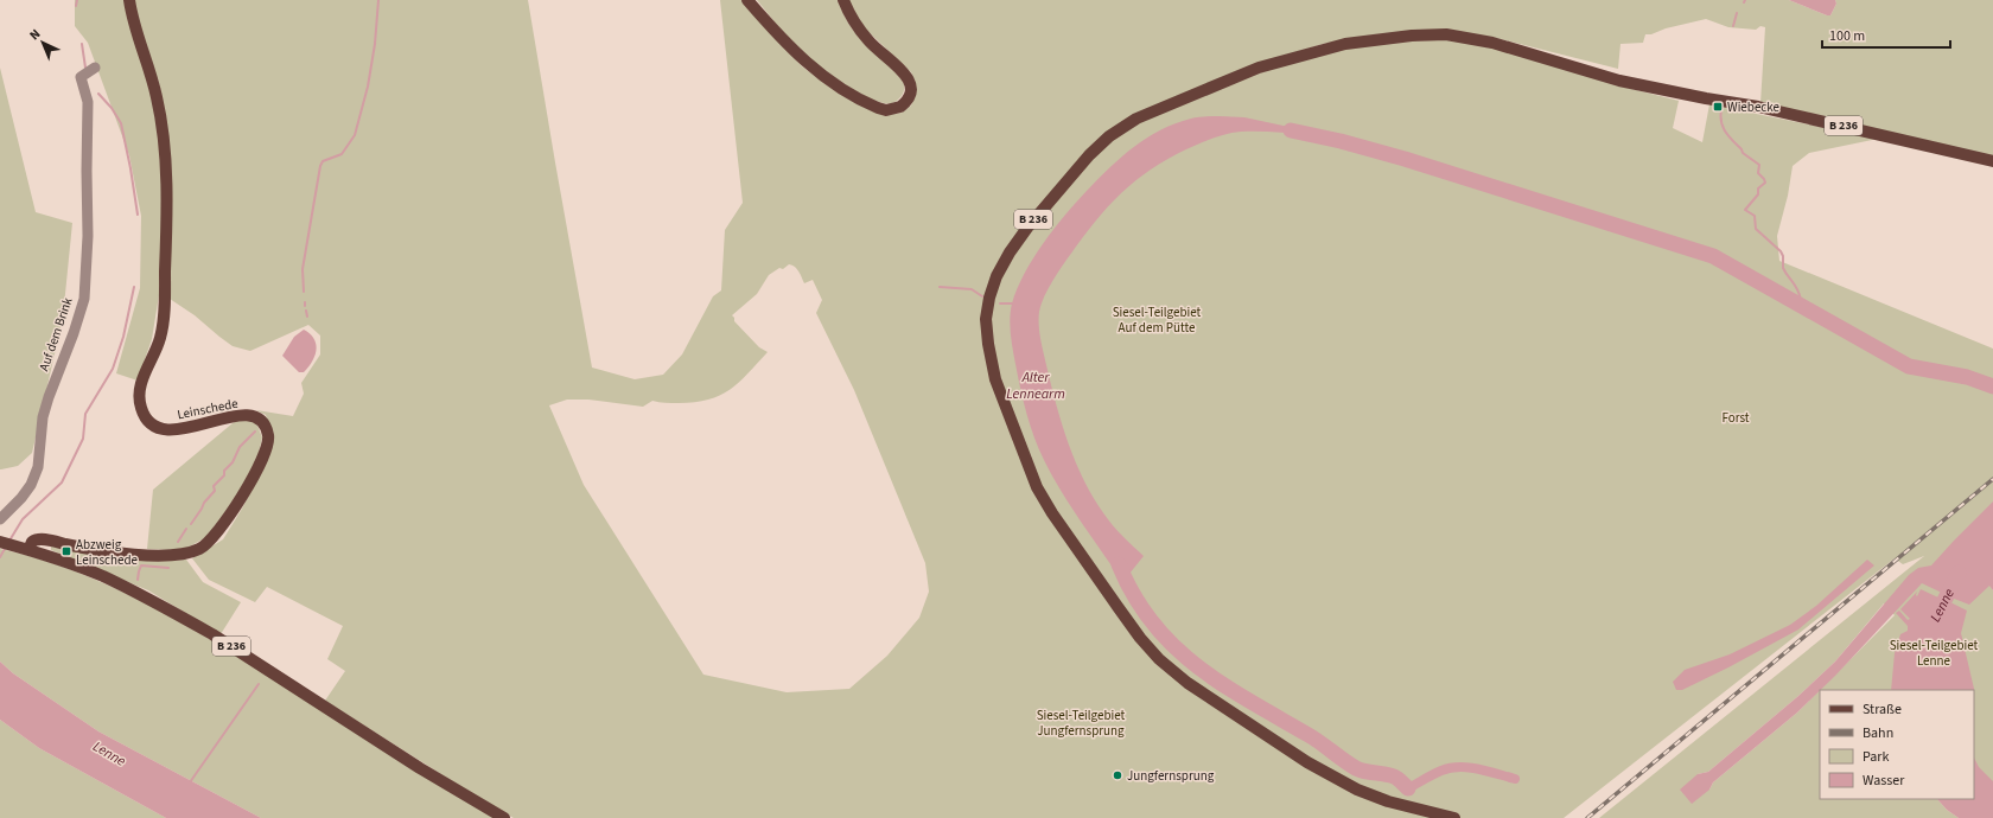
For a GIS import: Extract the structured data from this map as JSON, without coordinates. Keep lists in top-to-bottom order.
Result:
{
  "streets": {
    "main road": ["B 236", "Leinschede"],
    "street": ["Auf dem Brink"]
  },
  "crossings": [
    ["B 236", "Leinschede"]
  ],
  "water": ["Alter Lennearm", "Lenne"],
  "parks": [
    "Siesel-Teilgebiet Auf dem Pütte",
    "Forst",
    "Siesel-Teilgebiet Lenne",
    "Siesel-Teilgebiet Jungfernsprung"
  ],
  "places": {
    "transit": ["Wiebecke", "Abzweig Leinschede"],
    "other": ["Jungfernsprung"]
  },
  "legend": [
    "Straße",
    "Bahn",
    "Park",
    "Wasser"
  ],
  "scale_bar": "100 m",
  "north": "top left"
}
